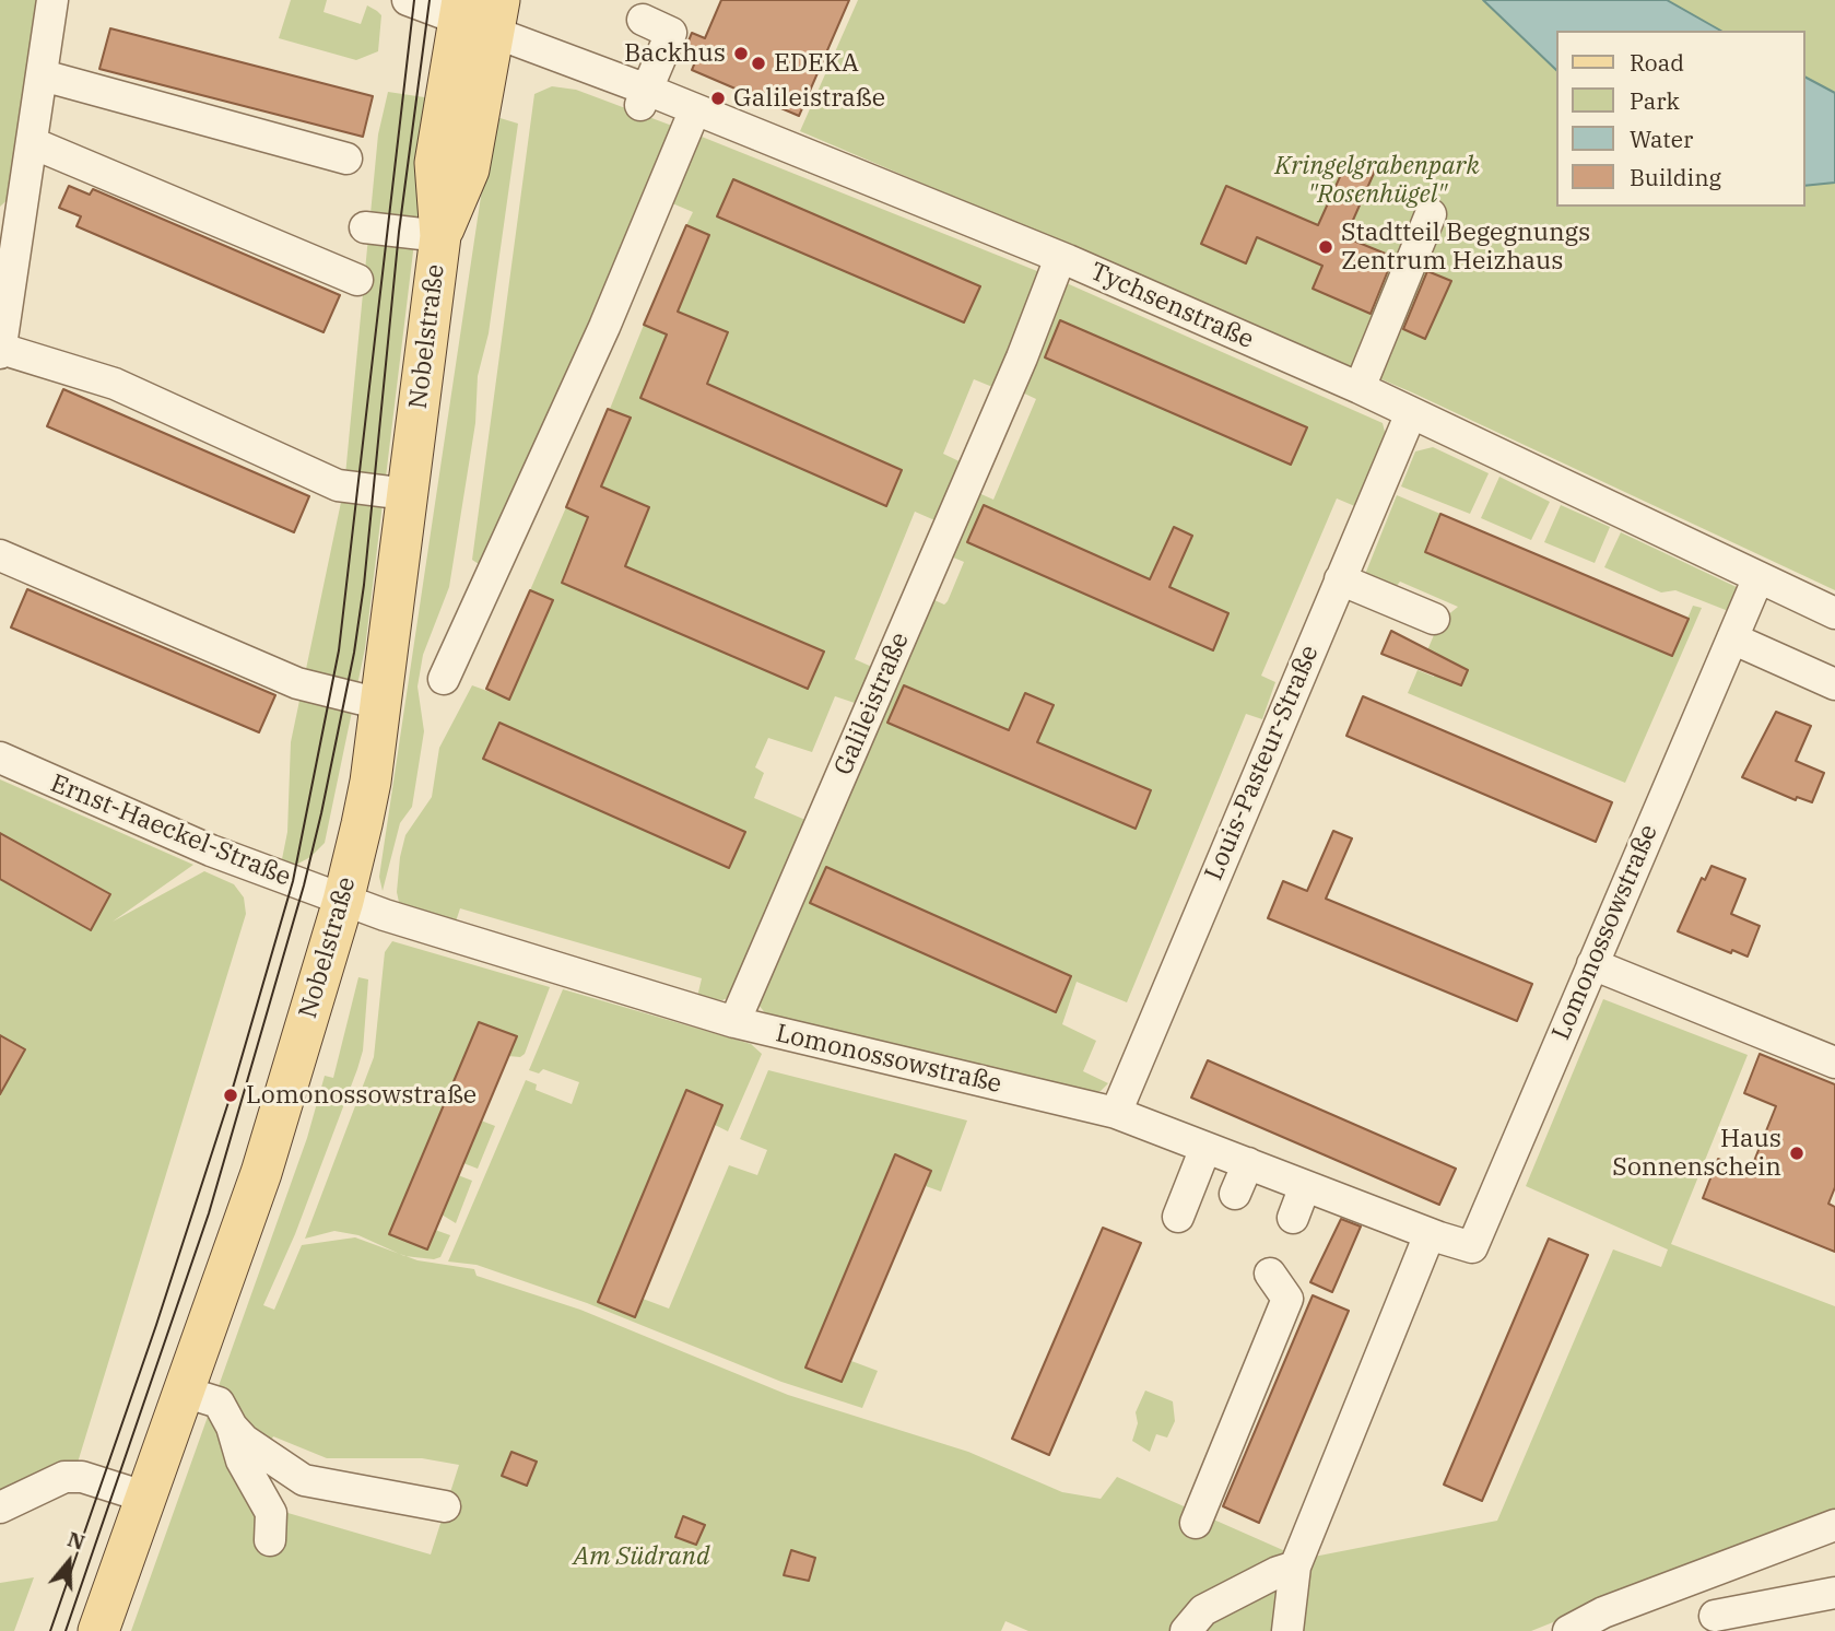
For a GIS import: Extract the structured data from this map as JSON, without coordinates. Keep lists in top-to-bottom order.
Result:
{
  "streets": {
    "main road": ["Nobelstraße"],
    "street": [
      "Tychsenstraße",
      "Galileistraße",
      "Louis-Pasteur-Straße",
      "Ernst-Haeckel-Straße",
      "Lomonossowstraße"
    ]
  },
  "crossings": [
    ["Tychsenstraße", "Nobelstraße"],
    ["Tychsenstraße", "Galileistraße"],
    ["Tychsenstraße", "Louis-Pasteur-Straße"],
    ["Tychsenstraße", "Lomonossowstraße"],
    ["Nobelstraße", "Ernst-Haeckel-Straße"],
    ["Nobelstraße", "Lomonossowstraße"],
    ["Galileistraße", "Lomonossowstraße"],
    ["Louis-Pasteur-Straße", "Lomonossowstraße"],
    ["Ernst-Haeckel-Straße", "Lomonossowstraße"]
  ],
  "parks": ["Kringelgrabenpark \"Rosenhügel\"", "Am Südrand"],
  "places": [
    "Backhus",
    "EDEKA",
    "Galileistraße",
    "Stadtteil Begegnungs Zentrum Heizhaus",
    "Lomonossowstraße",
    "Haus Sonnenschein"
  ],
  "legend": [
    "Road",
    "Park",
    "Water",
    "Building"
  ],
  "north": "top"
}
